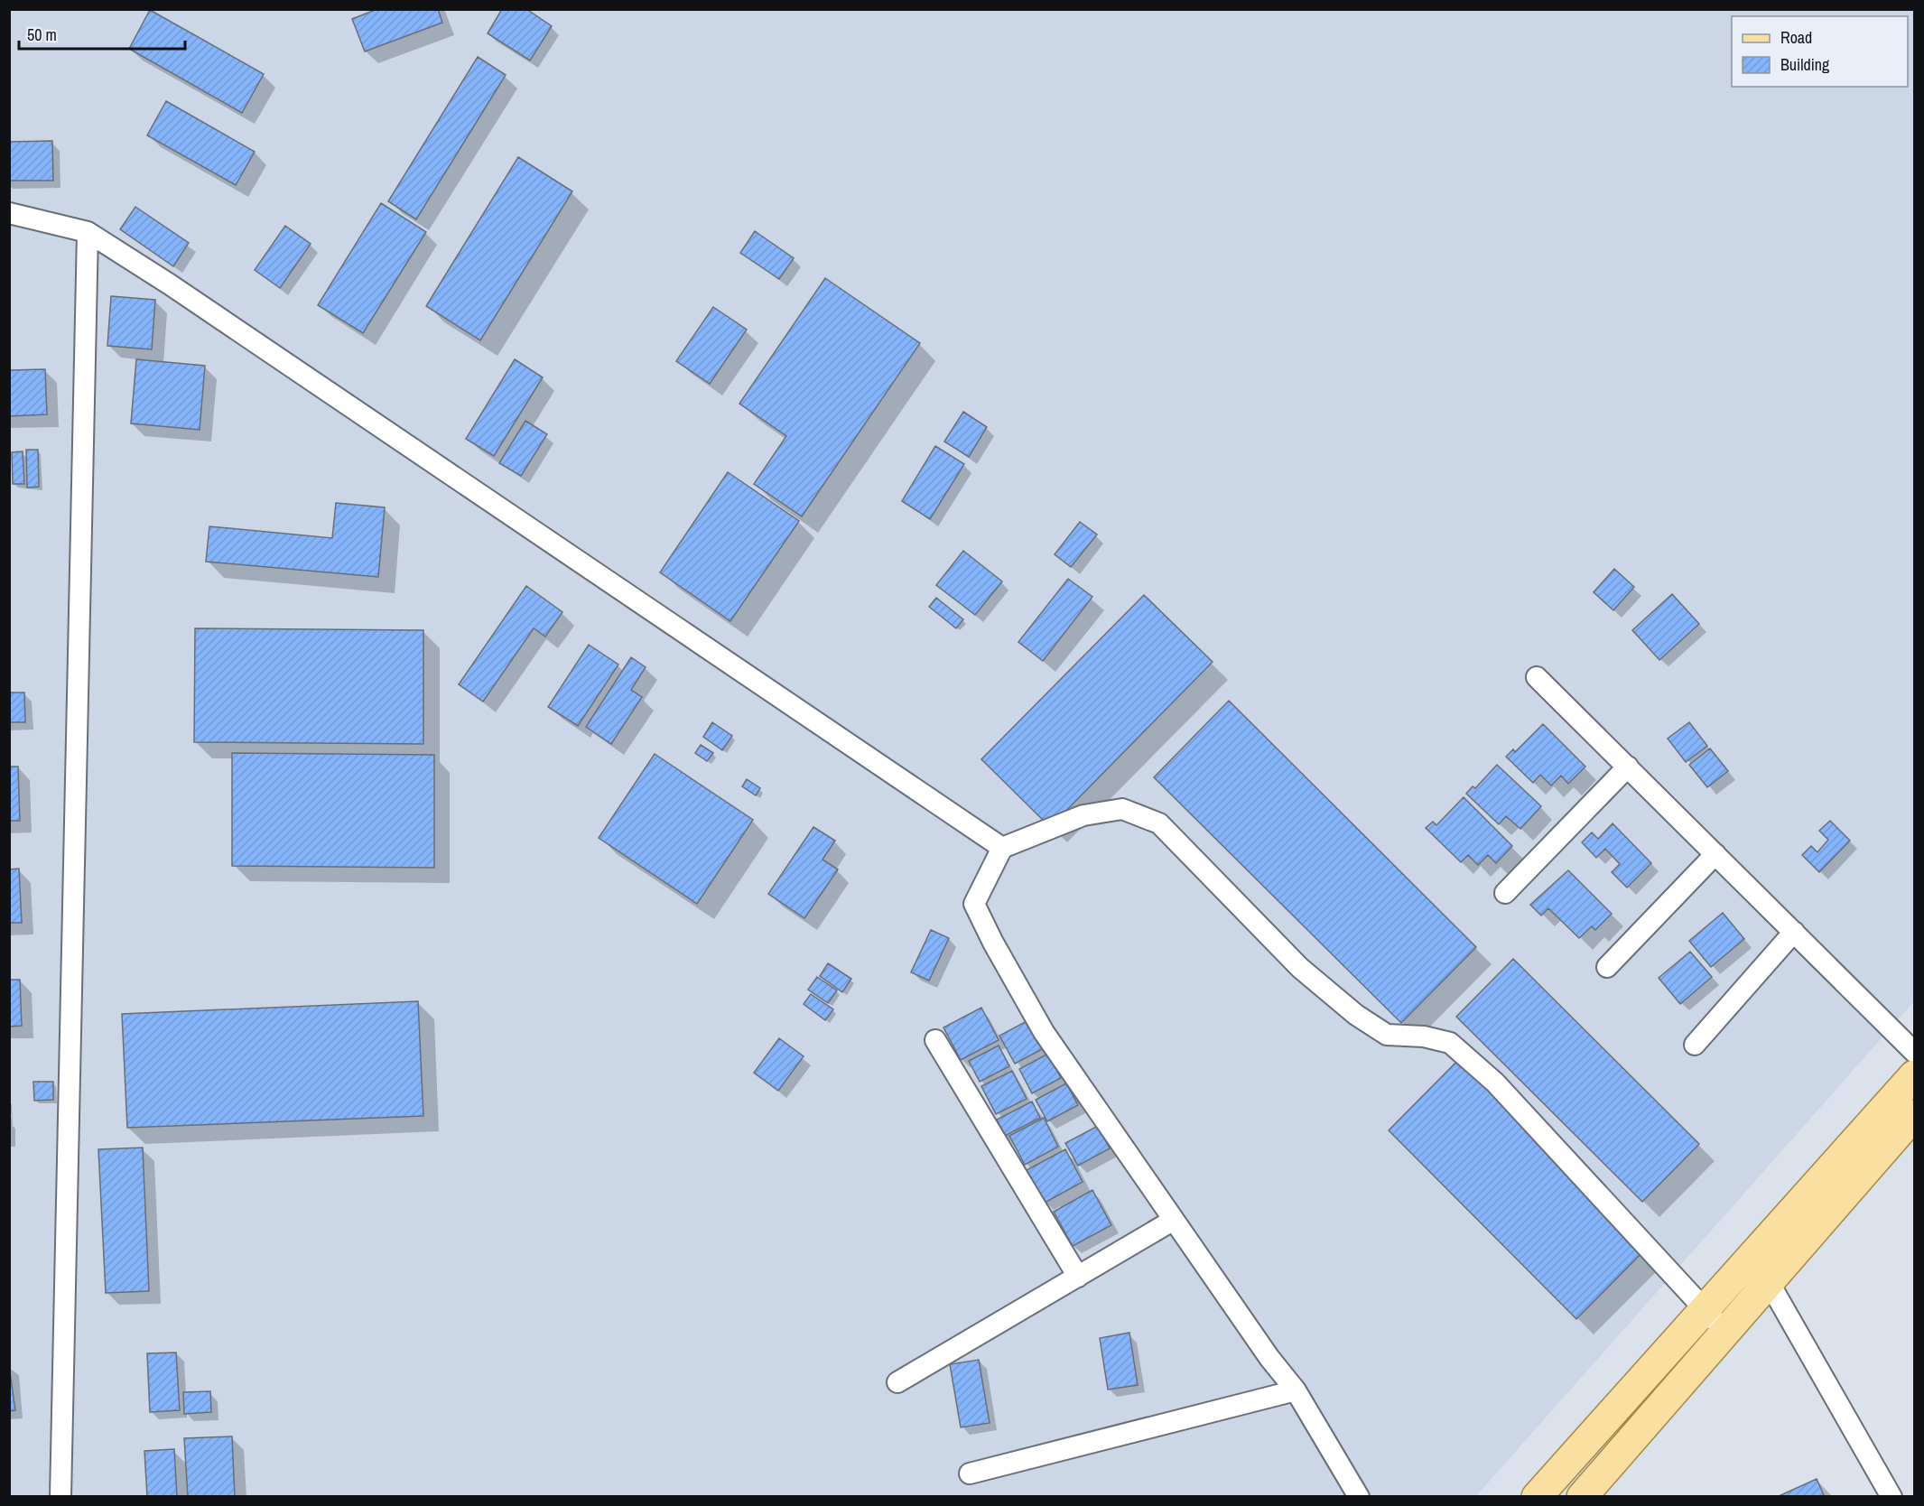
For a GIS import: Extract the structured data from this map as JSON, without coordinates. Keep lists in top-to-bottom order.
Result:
{
  "legend": ["Road", "Building"],
  "scale_bar": "50 m"
}
